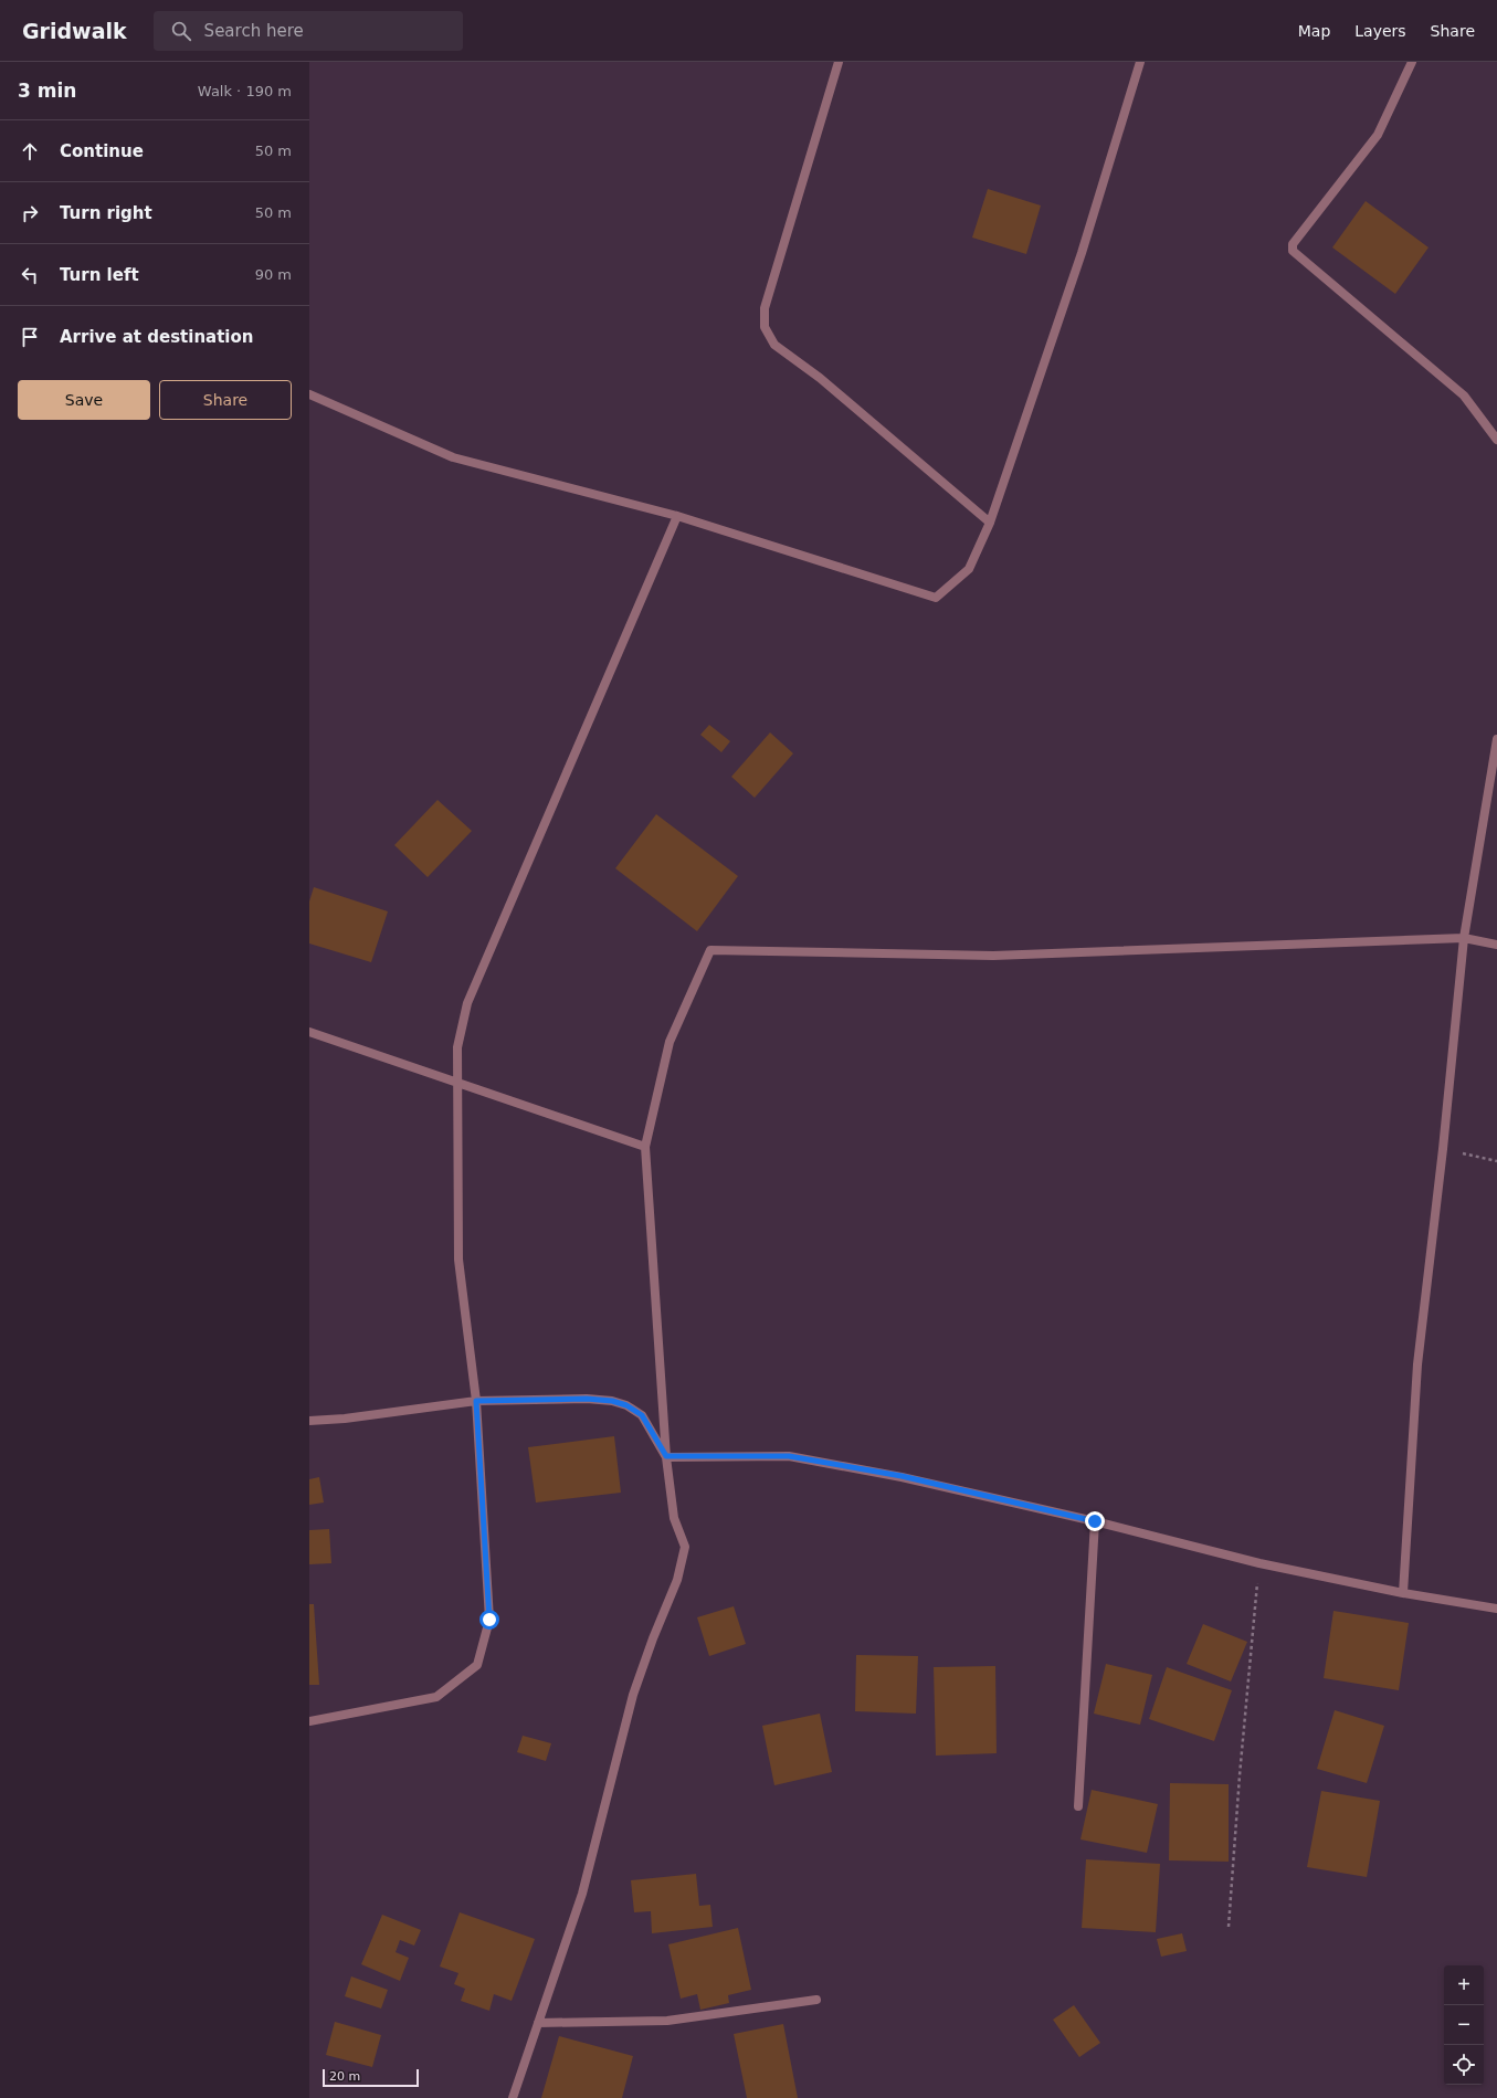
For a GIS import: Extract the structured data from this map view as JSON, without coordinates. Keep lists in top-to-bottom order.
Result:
{
  "scale_bar": "20 m",
  "page": {
    "header": "Gridwalk",
    "search": "Search here",
    "nav": ["Map", "Layers", "Share"],
    "heading": ["3 min", "Walk · 190 m"],
    "list": [
      ["Continue", "50 m"],
      ["Turn right", "50 m"],
      ["Turn left", "90 m"],
      "Arrive at destination"
    ],
    "buttons": ["Save", "Share"],
    "map_buttons": ["+", "−"],
    "scale": "20 m"
  }
}
